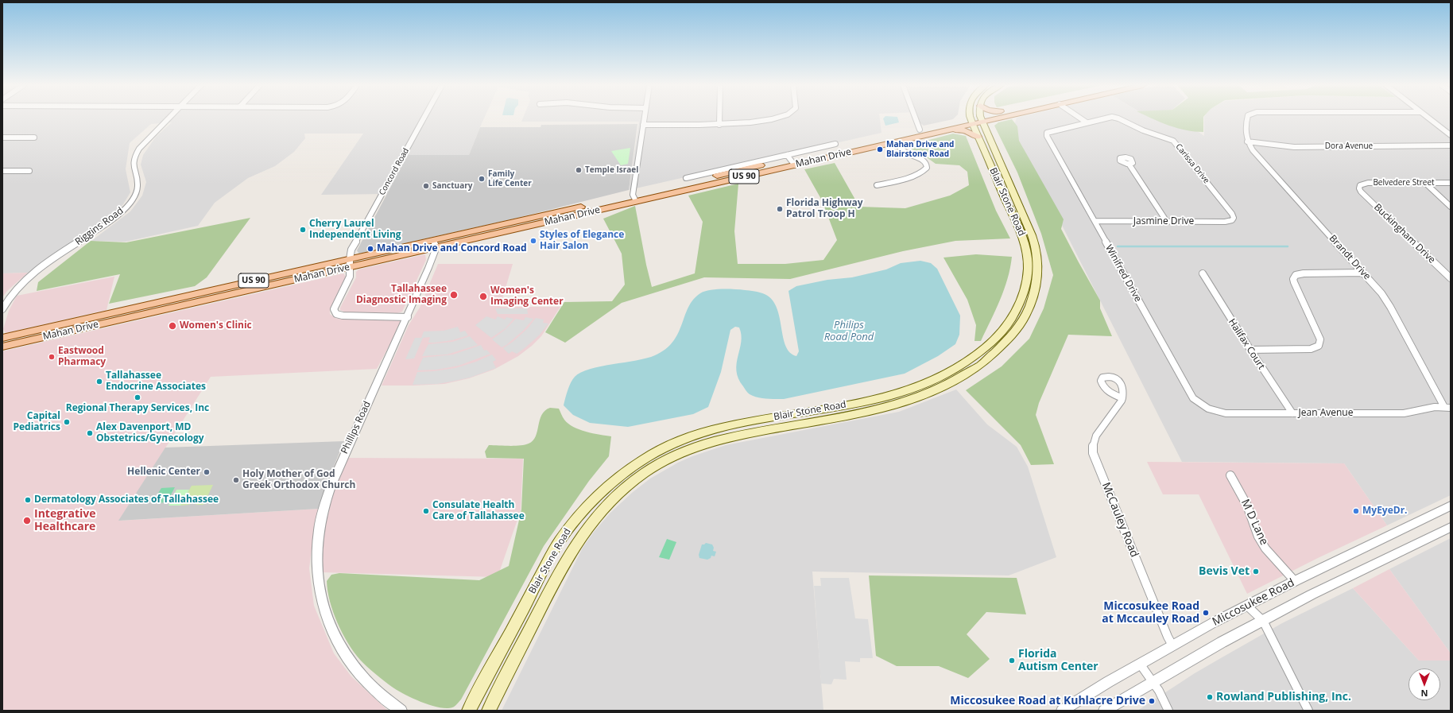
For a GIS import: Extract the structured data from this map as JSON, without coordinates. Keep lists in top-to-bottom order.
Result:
{
  "streets": {
    "main road": ["Mahan Drive", "US 90", "Blair Stone Road"],
    "street": [
      "Dora Avenue",
      "Carissa Drive",
      "Concord Road",
      "Belvedere Street",
      "Jasmine Drive",
      "Riggins Road",
      "Buckingham Drive",
      "Brandt Drive",
      "Winifred Drive",
      "Halifax Court",
      "Jean Avenue",
      "Phillips Road",
      "McCauley Road",
      "M D Lane",
      "Miccosukee Road"
    ]
  },
  "crossings": [
    ["Dora Avenue", "Brandt Drive"],
    ["Mahan Drive", "Concord Road"],
    ["Mahan Drive", "Blair Stone Road"],
    ["Mahan Drive", "Phillips Road"],
    ["Carissa Drive", "Jasmine Drive"],
    ["Carissa Drive", "Winifred Drive"],
    ["Concord Road", "Phillips Road"],
    ["Belvedere Street", "Buckingham Drive"],
    ["Jasmine Drive", "Winifred Drive"],
    ["Brandt Drive", "Jean Avenue"],
    ["Winifred Drive", "Jean Avenue"],
    ["Halifax Court", "Jean Avenue"],
    ["McCauley Road", "Miccosukee Road"],
    ["M D Lane", "Miccosukee Road"]
  ],
  "water": ["Philips Road Pond"],
  "places": [
    "Mahan Drive and Blairstone Road",
    "Temple Israel",
    "Family Life Center",
    "Sanctuary",
    "Florida Highway Patrol Troop H",
    "Cherry Laurel Independent Living",
    "Styles of Elegance Hair Salon",
    "Mahan Drive and Concord Road",
    "Tallahassee Diagnostic Imaging",
    "Women's Imaging Center",
    "Women's Clinic",
    "Eastwood Pharmacy",
    "Tallahassee Endocrine Associates",
    "Regional Therapy Services, Inc",
    "Capital Pediatrics",
    "Alex Davenport, MD Obstetrics/Gynecology",
    "Hellenic Center",
    "Holy Mother of God Greek Orthodox Church",
    "Dermatology Associates of Tallahassee",
    "Consulate Health Care of Tallahassee",
    "MyEyeDr.",
    "Integrative Healthcare",
    "Bevis Vet",
    "Miccosukee Road at Mccauley Road",
    "Florida Autism Center",
    "Rowland Publishing, Inc.",
    "Miccosukee Road at Kuhlacre Drive"
  ],
  "north": "bottom"
}
